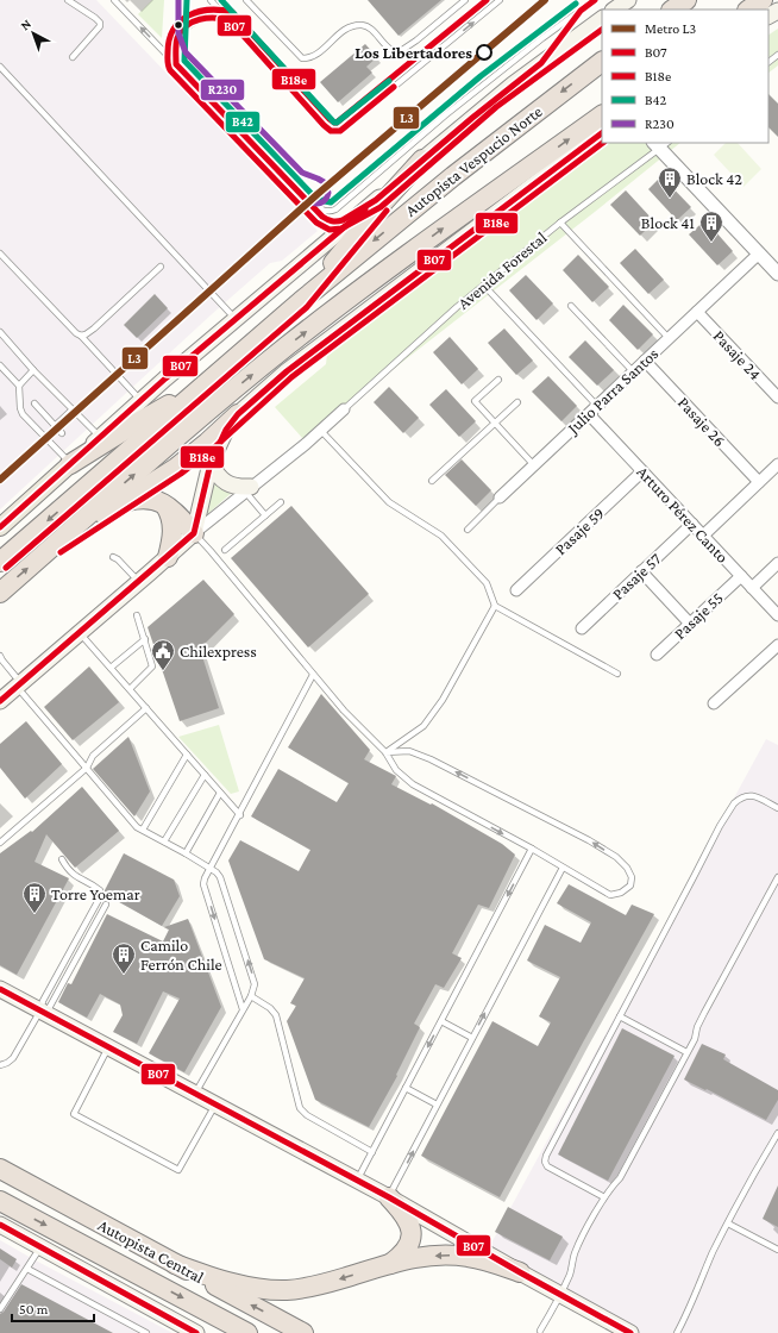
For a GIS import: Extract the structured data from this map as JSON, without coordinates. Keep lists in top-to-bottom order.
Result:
{
  "streets": {
    "highway": ["Autopista Vespucio Norte", "Autopista Central"],
    "street": [
      "Pasaje 24",
      "Julio Parra Santos",
      "Pasaje 26",
      "Arturo Pérez Canto",
      "Pasaje 59",
      "Pasaje 57",
      "Pasaje 55"
    ],
    "lane": ["Avenida Forestal"]
  },
  "crossings": [
    ["Pasaje 24", "Julio Parra Santos"],
    ["Julio Parra Santos", "Pasaje 26"],
    ["Julio Parra Santos", "Arturo Pérez Canto"],
    ["Arturo Pérez Canto", "Pasaje 59"],
    ["Arturo Pérez Canto", "Pasaje 57"],
    ["Arturo Pérez Canto", "Pasaje 55"]
  ],
  "places": {
    "other": ["Los Libertadores"],
    "building": [
      "Block 42",
      "Block 41",
      "Torre Yoemar",
      "Camilo Ferrón Chile"
    ],
    "public building": ["Chilexpress"]
  },
  "lines": [
    "metro line L3",
    "transit line B07",
    "transit line B18e",
    "transit line B42",
    "transit line R230"
  ],
  "legend": [
    "Metro L3",
    "B07",
    "B18e",
    "B42",
    "R230"
  ],
  "scale_bar": "50 m",
  "north": "top left"
}
